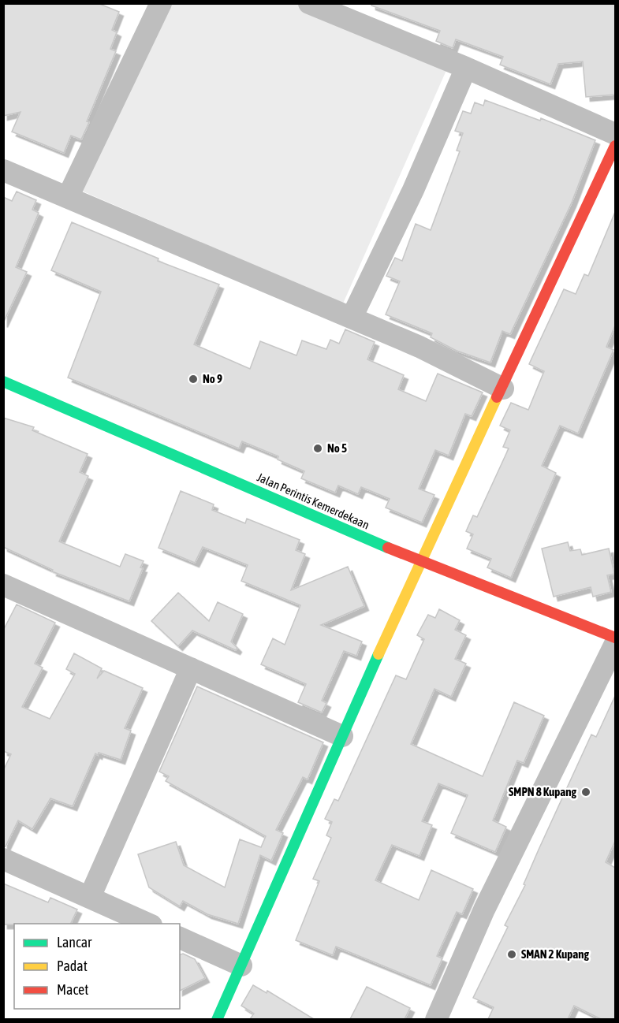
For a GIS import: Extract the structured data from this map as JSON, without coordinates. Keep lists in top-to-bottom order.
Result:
{
  "streets": {
    "street": ["Jalan Perintis Kemerdekaan"]
  },
  "places": [
    "No 9",
    "No 5",
    "SMPN 8 Kupang",
    "SMAN 2 Kupang"
  ],
  "legend": ["Lancar", "Padat", "Macet"]
}
